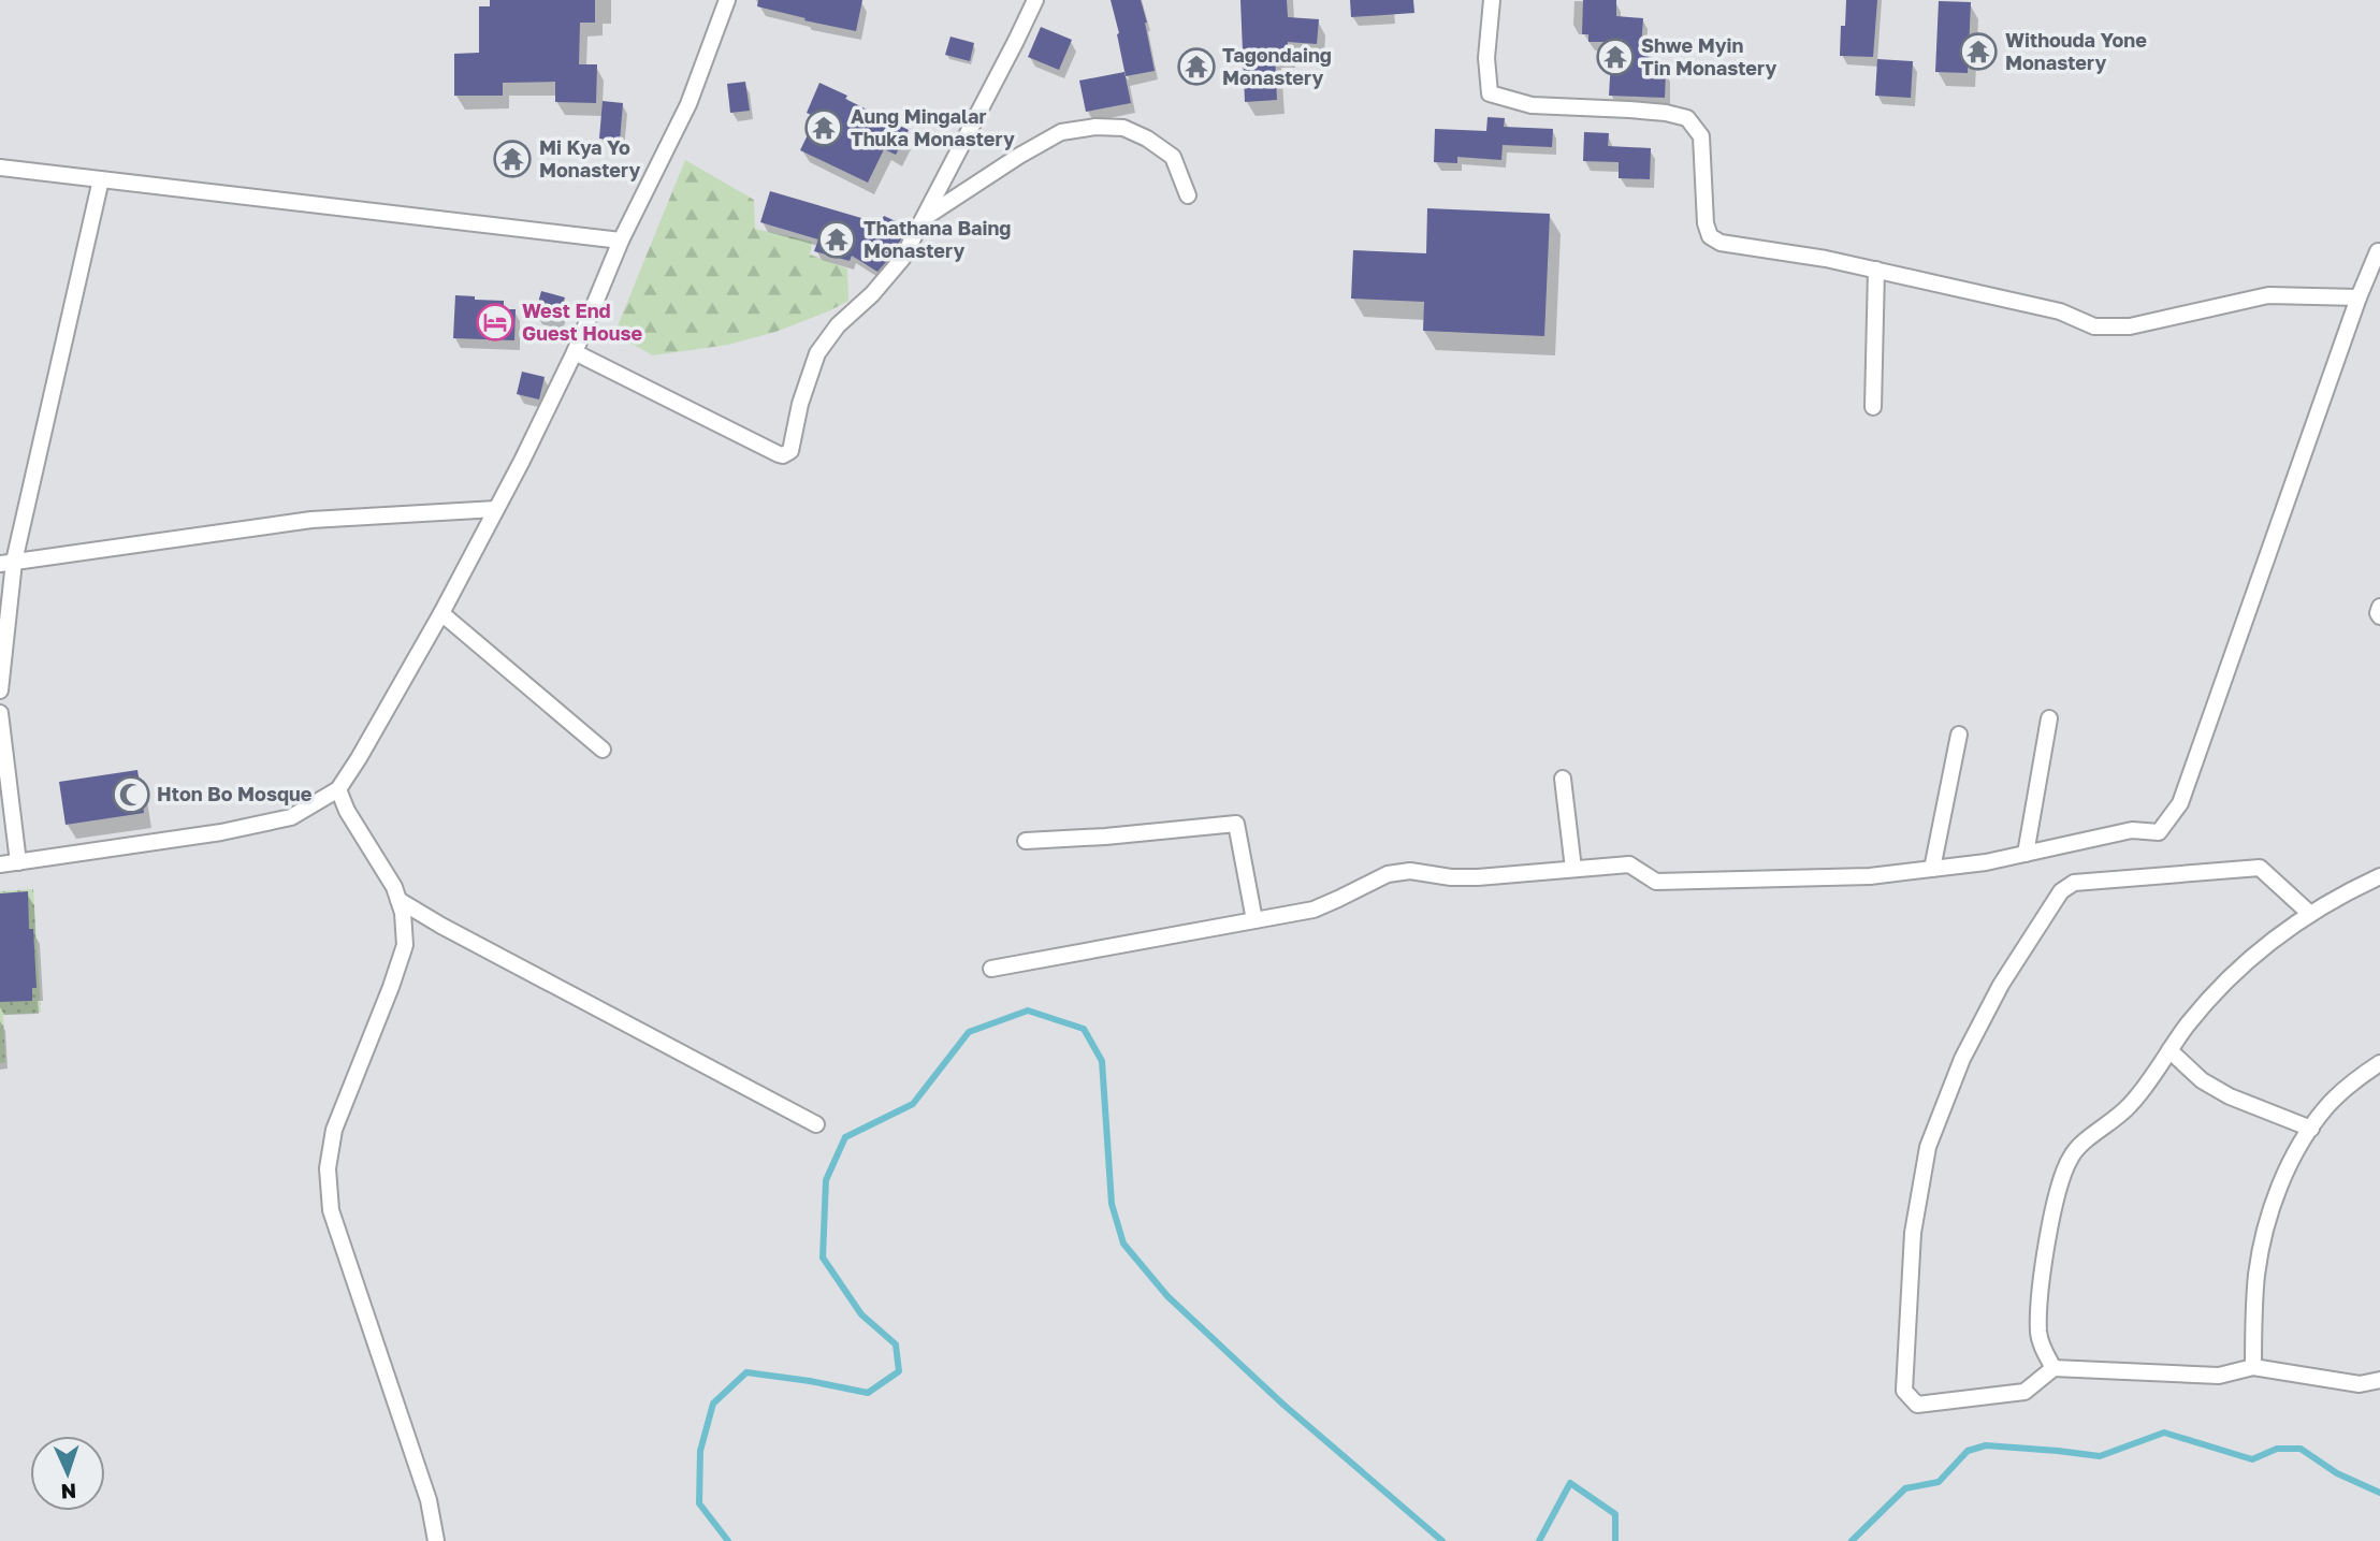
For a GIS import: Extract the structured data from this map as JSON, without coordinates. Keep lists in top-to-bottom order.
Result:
{
  "places": {
    "temple": [
      "Withouda Yone Monastery",
      "Shwe Myin Tin Monastery",
      "Tagondaing Monastery",
      "Aung Mingalar Thuka Monastery",
      "Mi Kya Yo Monastery",
      "Thathana Baing Monastery"
    ],
    "hotel": ["West End Guest House"],
    "mosque": ["Hton Bo Mosque"]
  },
  "north": "bottom"
}
